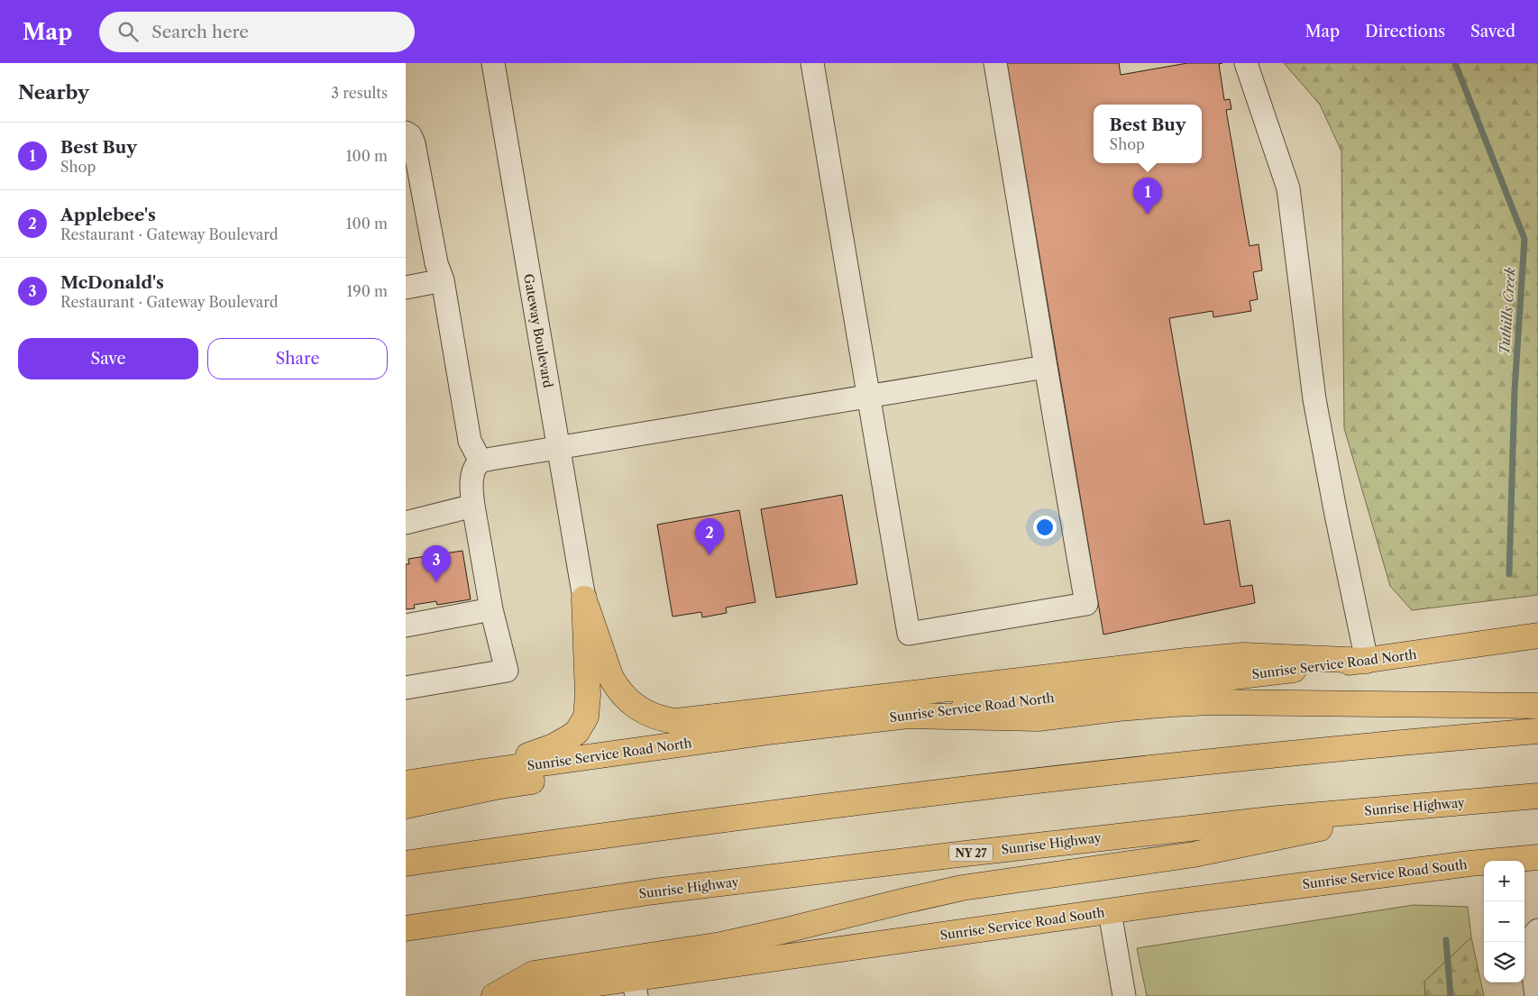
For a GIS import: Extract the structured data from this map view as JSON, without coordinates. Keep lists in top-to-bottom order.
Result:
{
  "streets": {
    "main road": [
      "Sunrise Service Road North",
      "Sunrise Highway",
      "NY 27",
      "Sunrise Service Road South"
    ],
    "street": ["Gateway Boulevard"]
  },
  "water": ["Tuthills Creek"],
  "page": {
    "header": "Map",
    "search": "Search here",
    "nav": ["Map", "Directions", "Saved"],
    "heading": ["Nearby", "3 results"],
    "popup": ["Best Buy", "Shop"],
    "list": [
      {
        "mark": "1",
        "name": "Best Buy",
        "note": "Shop",
        "value": "100 m"
      },
      {
        "mark": "2",
        "name": "Applebee's",
        "note": "Restaurant · Gateway Boulevard",
        "value": "100 m"
      },
      {
        "mark": "3",
        "name": "McDonald's",
        "note": "Restaurant · Gateway Boulevard",
        "value": "190 m"
      }
    ],
    "pins": ["1", "2", "3"],
    "buttons": ["Save", "Share"],
    "map_buttons": ["+", "−"]
  }
}
